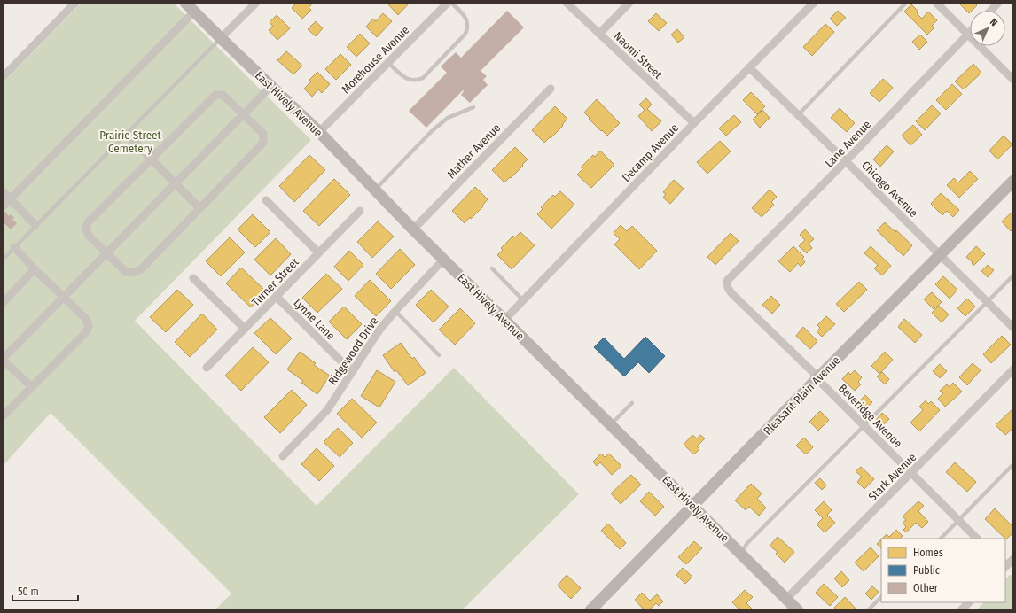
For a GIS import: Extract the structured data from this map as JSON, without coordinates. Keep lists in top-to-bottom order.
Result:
{
  "streets": {
    "street": [
      "Naomi Street",
      "Morehouse Avenue",
      "East Hively Avenue",
      "Lane Avenue",
      "Mather Avenue",
      "Decamp Avenue",
      "Chicago Avenue",
      "Turner Street",
      "Lynne Lane",
      "Ridgewood Drive",
      "Pleasant Plain Avenue",
      "Beveridge Avenue",
      "Stark Avenue"
    ]
  },
  "crossings": [
    ["Naomi Street", "Decamp Avenue"],
    ["Morehouse Avenue", "East Hively Avenue"],
    ["East Hively Avenue", "Mather Avenue"],
    ["East Hively Avenue", "Decamp Avenue"],
    ["East Hively Avenue", "Ridgewood Drive"],
    ["East Hively Avenue", "Pleasant Plain Avenue"],
    ["East Hively Avenue", "Stark Avenue"],
    ["Lane Avenue", "Chicago Avenue"],
    ["Lane Avenue", "Beveridge Avenue"],
    ["Decamp Avenue", "Chicago Avenue"],
    ["Chicago Avenue", "Pleasant Plain Avenue"],
    ["Turner Street", "Lynne Lane"],
    ["Lynne Lane", "Ridgewood Drive"],
    ["Pleasant Plain Avenue", "Beveridge Avenue"],
    ["Beveridge Avenue", "Stark Avenue"]
  ],
  "parks": ["Prairie Street Cemetery"],
  "legend": ["Homes", "Public", "Other"],
  "scale_bar": "50 m",
  "north": "top right"
}
